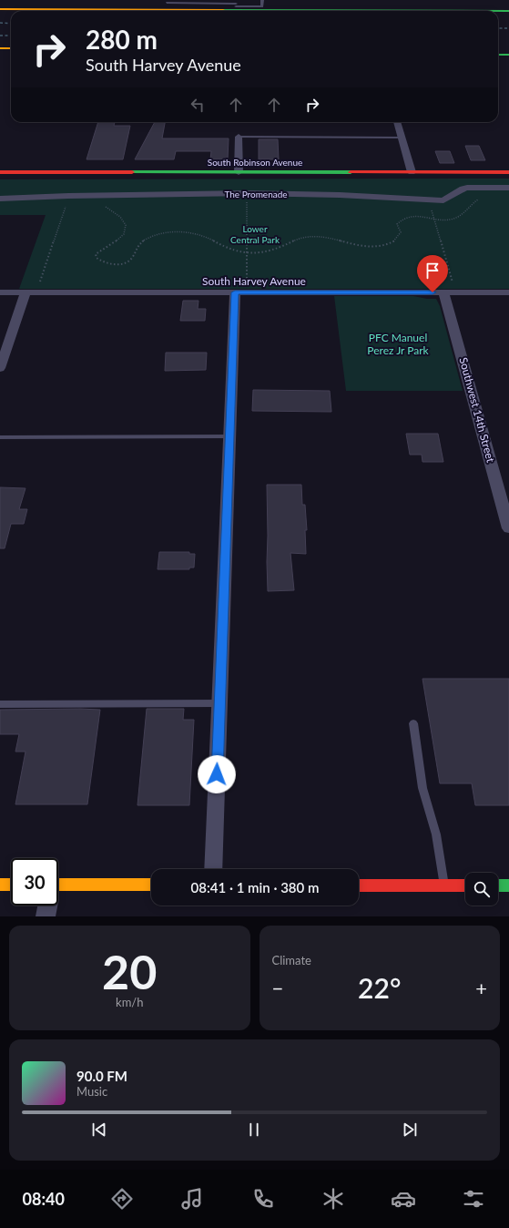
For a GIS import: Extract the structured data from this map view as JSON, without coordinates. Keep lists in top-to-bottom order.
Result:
{
  "streets": {
    "street": [
      "South Robinson Avenue",
      "The Promenade",
      "South Harvey Avenue",
      "Southwest 14th Street"
    ]
  },
  "crossings": [
    ["South Harvey Avenue", "Southwest 14th Street"]
  ],
  "parks": ["Lower Central Park", "PFC Manuel Perez Jr Park"],
  "page": {
    "turn": ["280 m", "South Harvey Avenue"],
    "limit": "30",
    "trip": "08:41 · 1 min · 380 m",
    "tile": [
      ["20", "km/h"],
      "Climate"
    ],
    "heat": ["−", "22°", "+"],
    "song": ["90.0 FM", "Music"],
    "tabs": "08:40"
  }
}
